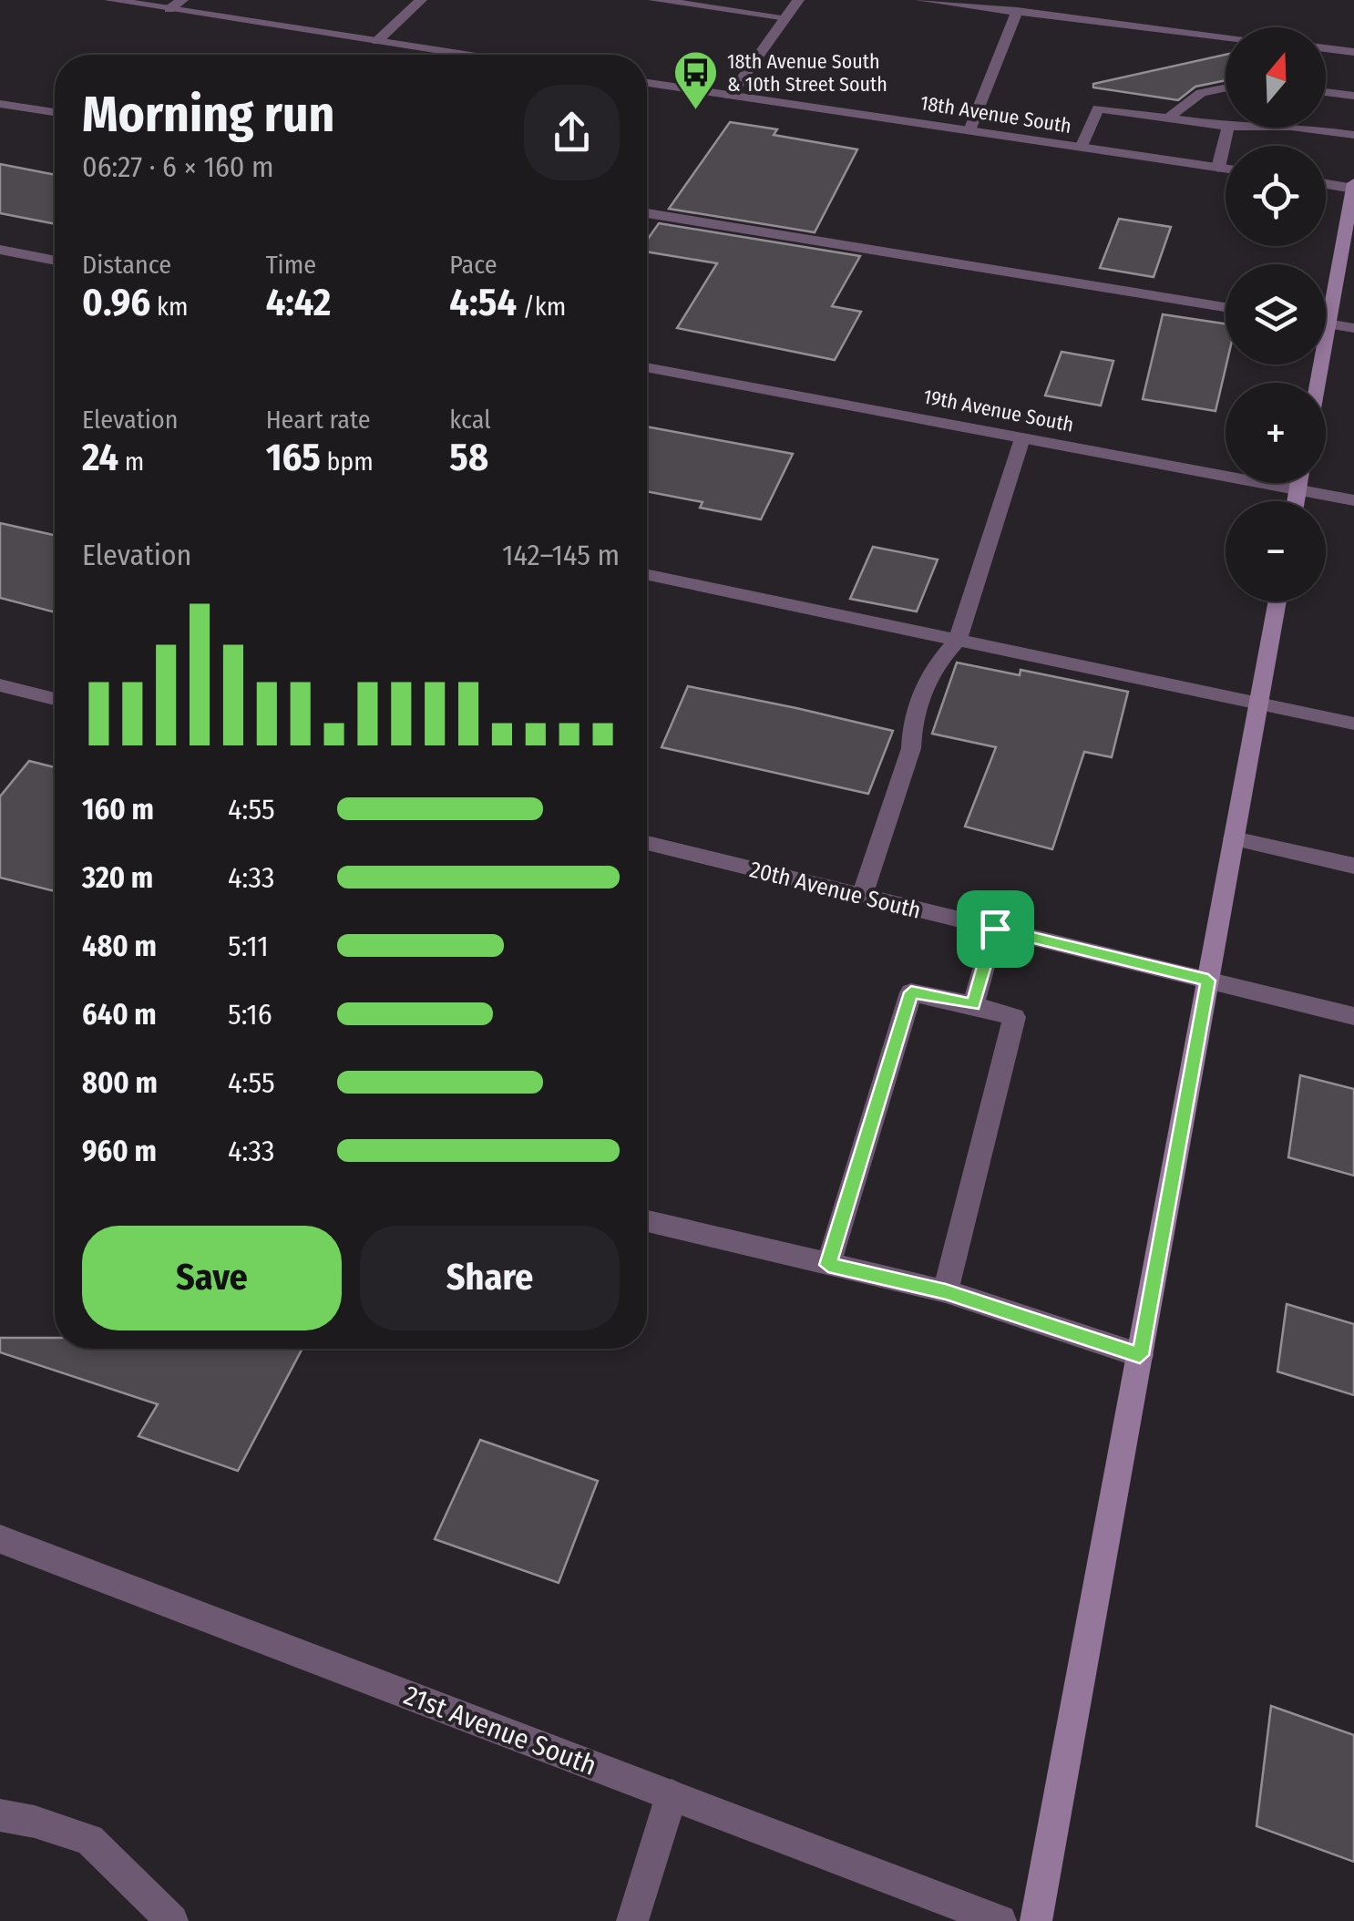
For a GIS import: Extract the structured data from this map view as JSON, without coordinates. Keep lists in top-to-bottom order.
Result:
{
  "streets": {
    "street": [
      "18th Avenue South",
      "19th Avenue South",
      "20th Avenue South",
      "21st Avenue South"
    ]
  },
  "places": {
    "bus stop": ["18th Avenue South & 10th Street South"]
  },
  "north": "top",
  "page": {
    "map_buttons": ["+", "−"],
    "heading": ["Morning run", "06:27 · 6 × 160 m"],
    "stats": [
      ["Distance", "0.96 km"],
      ["Time", "4:42"],
      ["Pace", "4:54 /km"],
      ["Elevation", "24 m"],
      ["Heart rate", "165 bpm"],
      ["kcal", "58"]
    ],
    "chart": ["Elevation", "142–145 m"],
    "list": [
      {
        "name": "160 m",
        "note": "4:55"
      },
      {
        "name": "320 m",
        "note": "4:33"
      },
      {
        "name": "480 m",
        "note": "5:11"
      },
      {
        "name": "640 m",
        "note": "5:16"
      },
      {
        "name": "800 m",
        "note": "4:55"
      },
      {
        "name": "960 m",
        "note": "4:33"
      }
    ],
    "buttons": ["Save", "Share"]
  }
}
